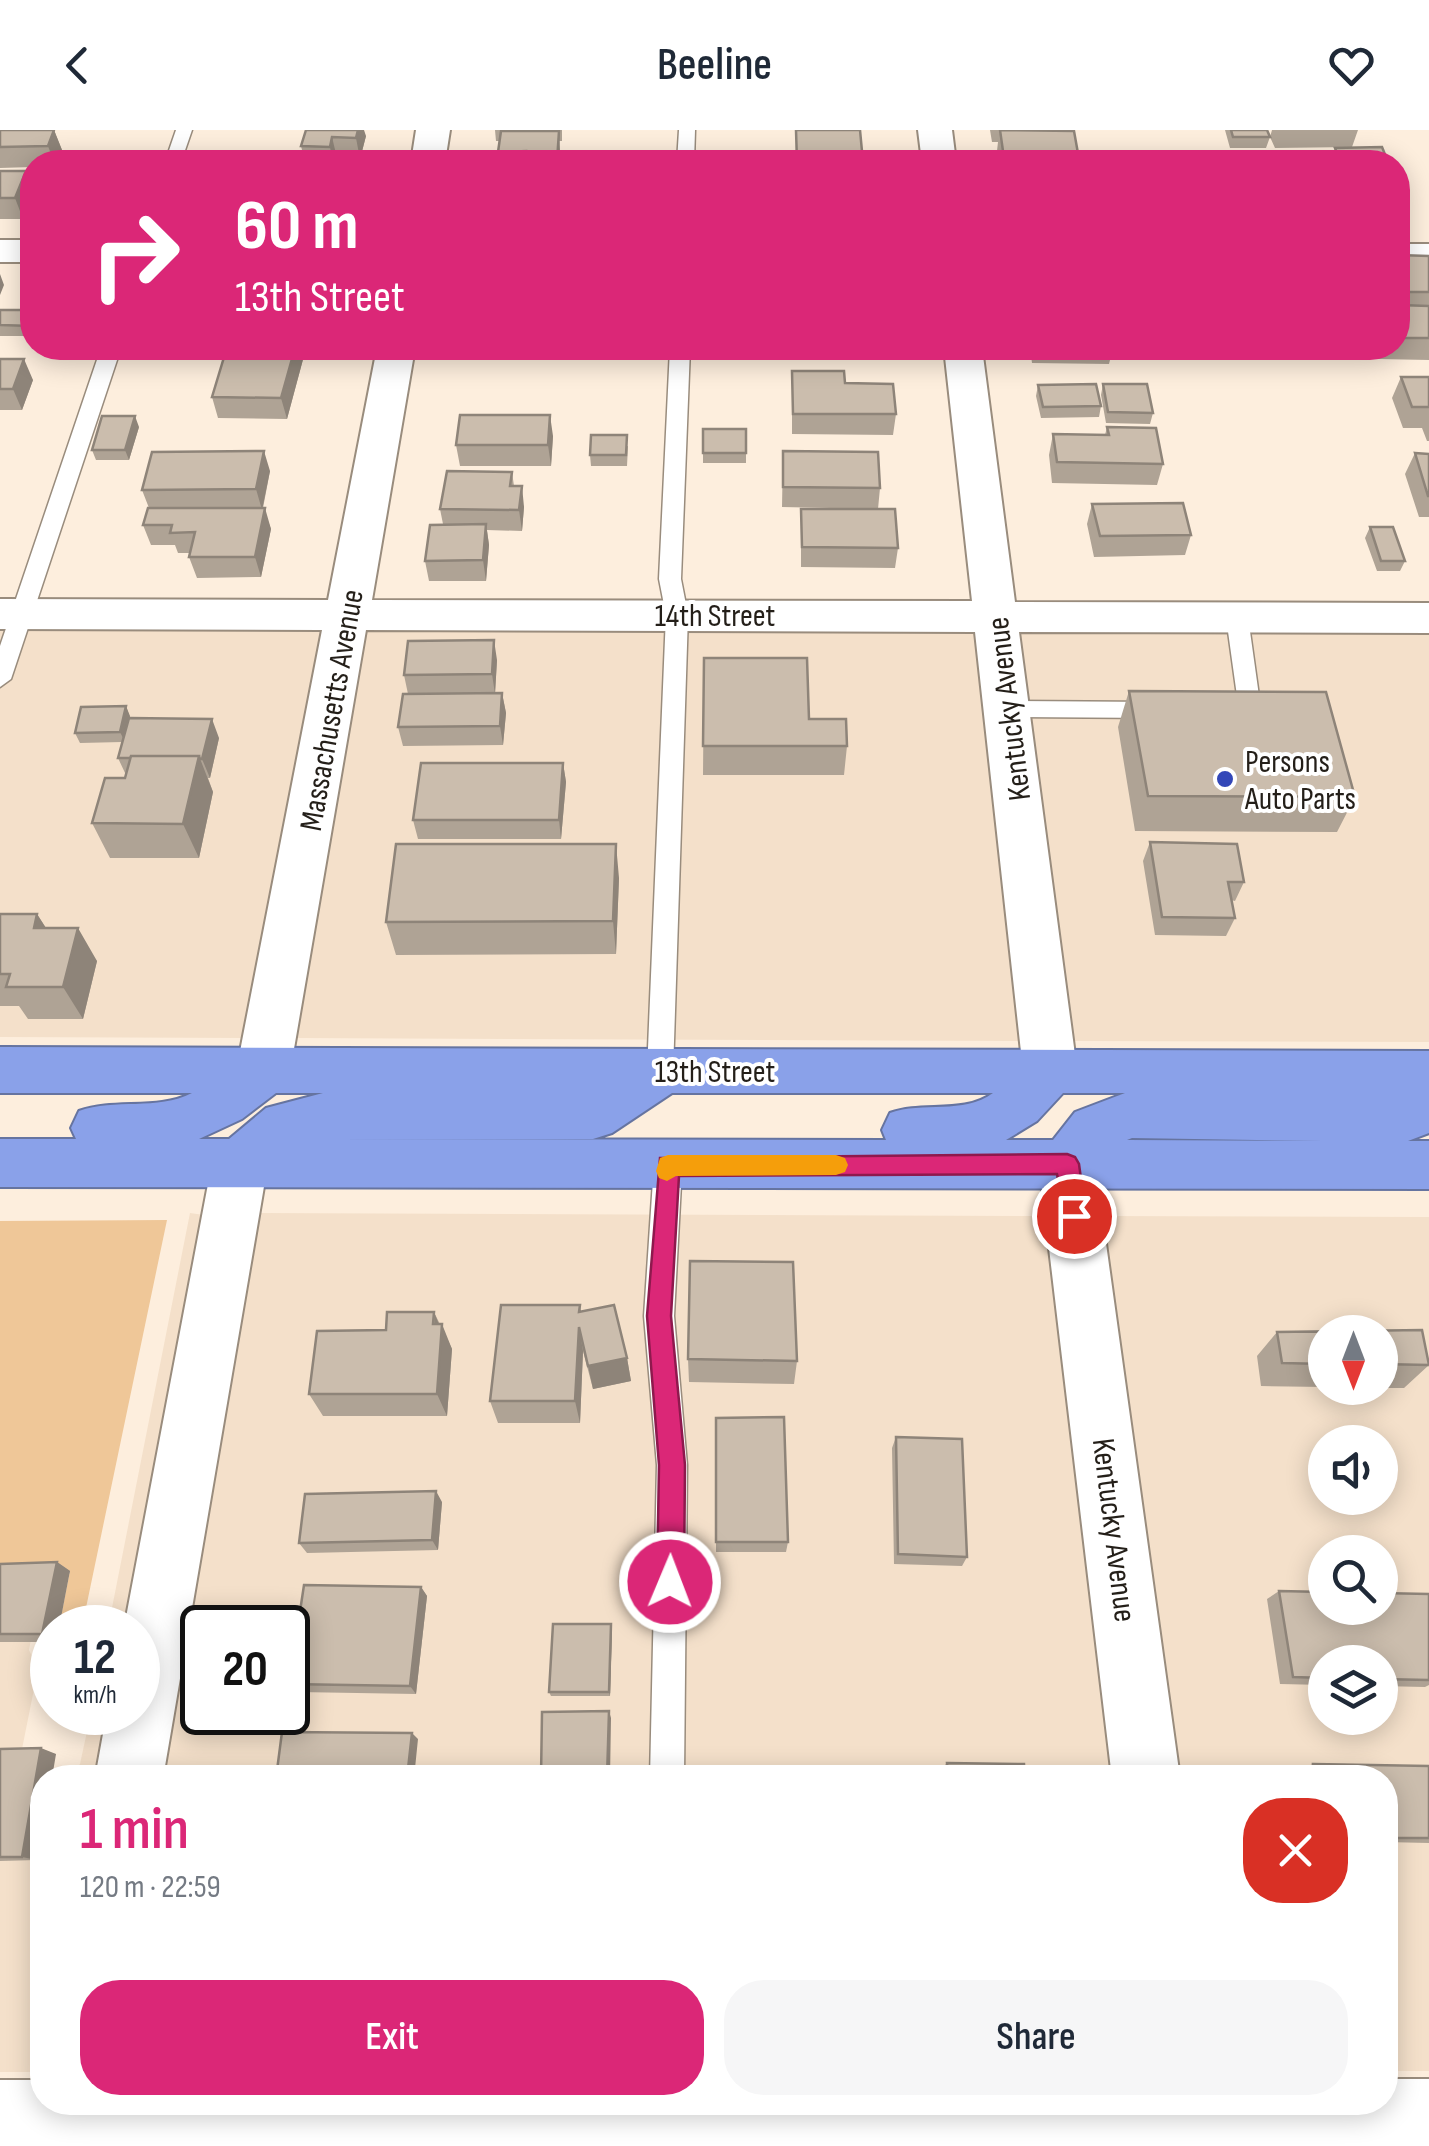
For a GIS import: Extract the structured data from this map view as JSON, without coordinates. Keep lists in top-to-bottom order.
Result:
{
  "streets": {
    "highway": ["13th Street"],
    "street": ["14th Street", "Kentucky Avenue", "Massachusetts Avenue"]
  },
  "crossings": [
    ["14th Street", "Kentucky Avenue"],
    ["14th Street", "Massachusetts Avenue"],
    ["Kentucky Avenue", "13th Street"],
    ["Massachusetts Avenue", "13th Street"]
  ],
  "places": ["Persons Auto Parts"],
  "north": "bottom",
  "page": {
    "header": "Beeline",
    "turn": ["60 m", "13th Street"],
    "speed": "12 km/h",
    "limit": "20",
    "heading": ["1 min", "120 m · 22:59"],
    "buttons": ["Exit", "Share"]
  }
}
